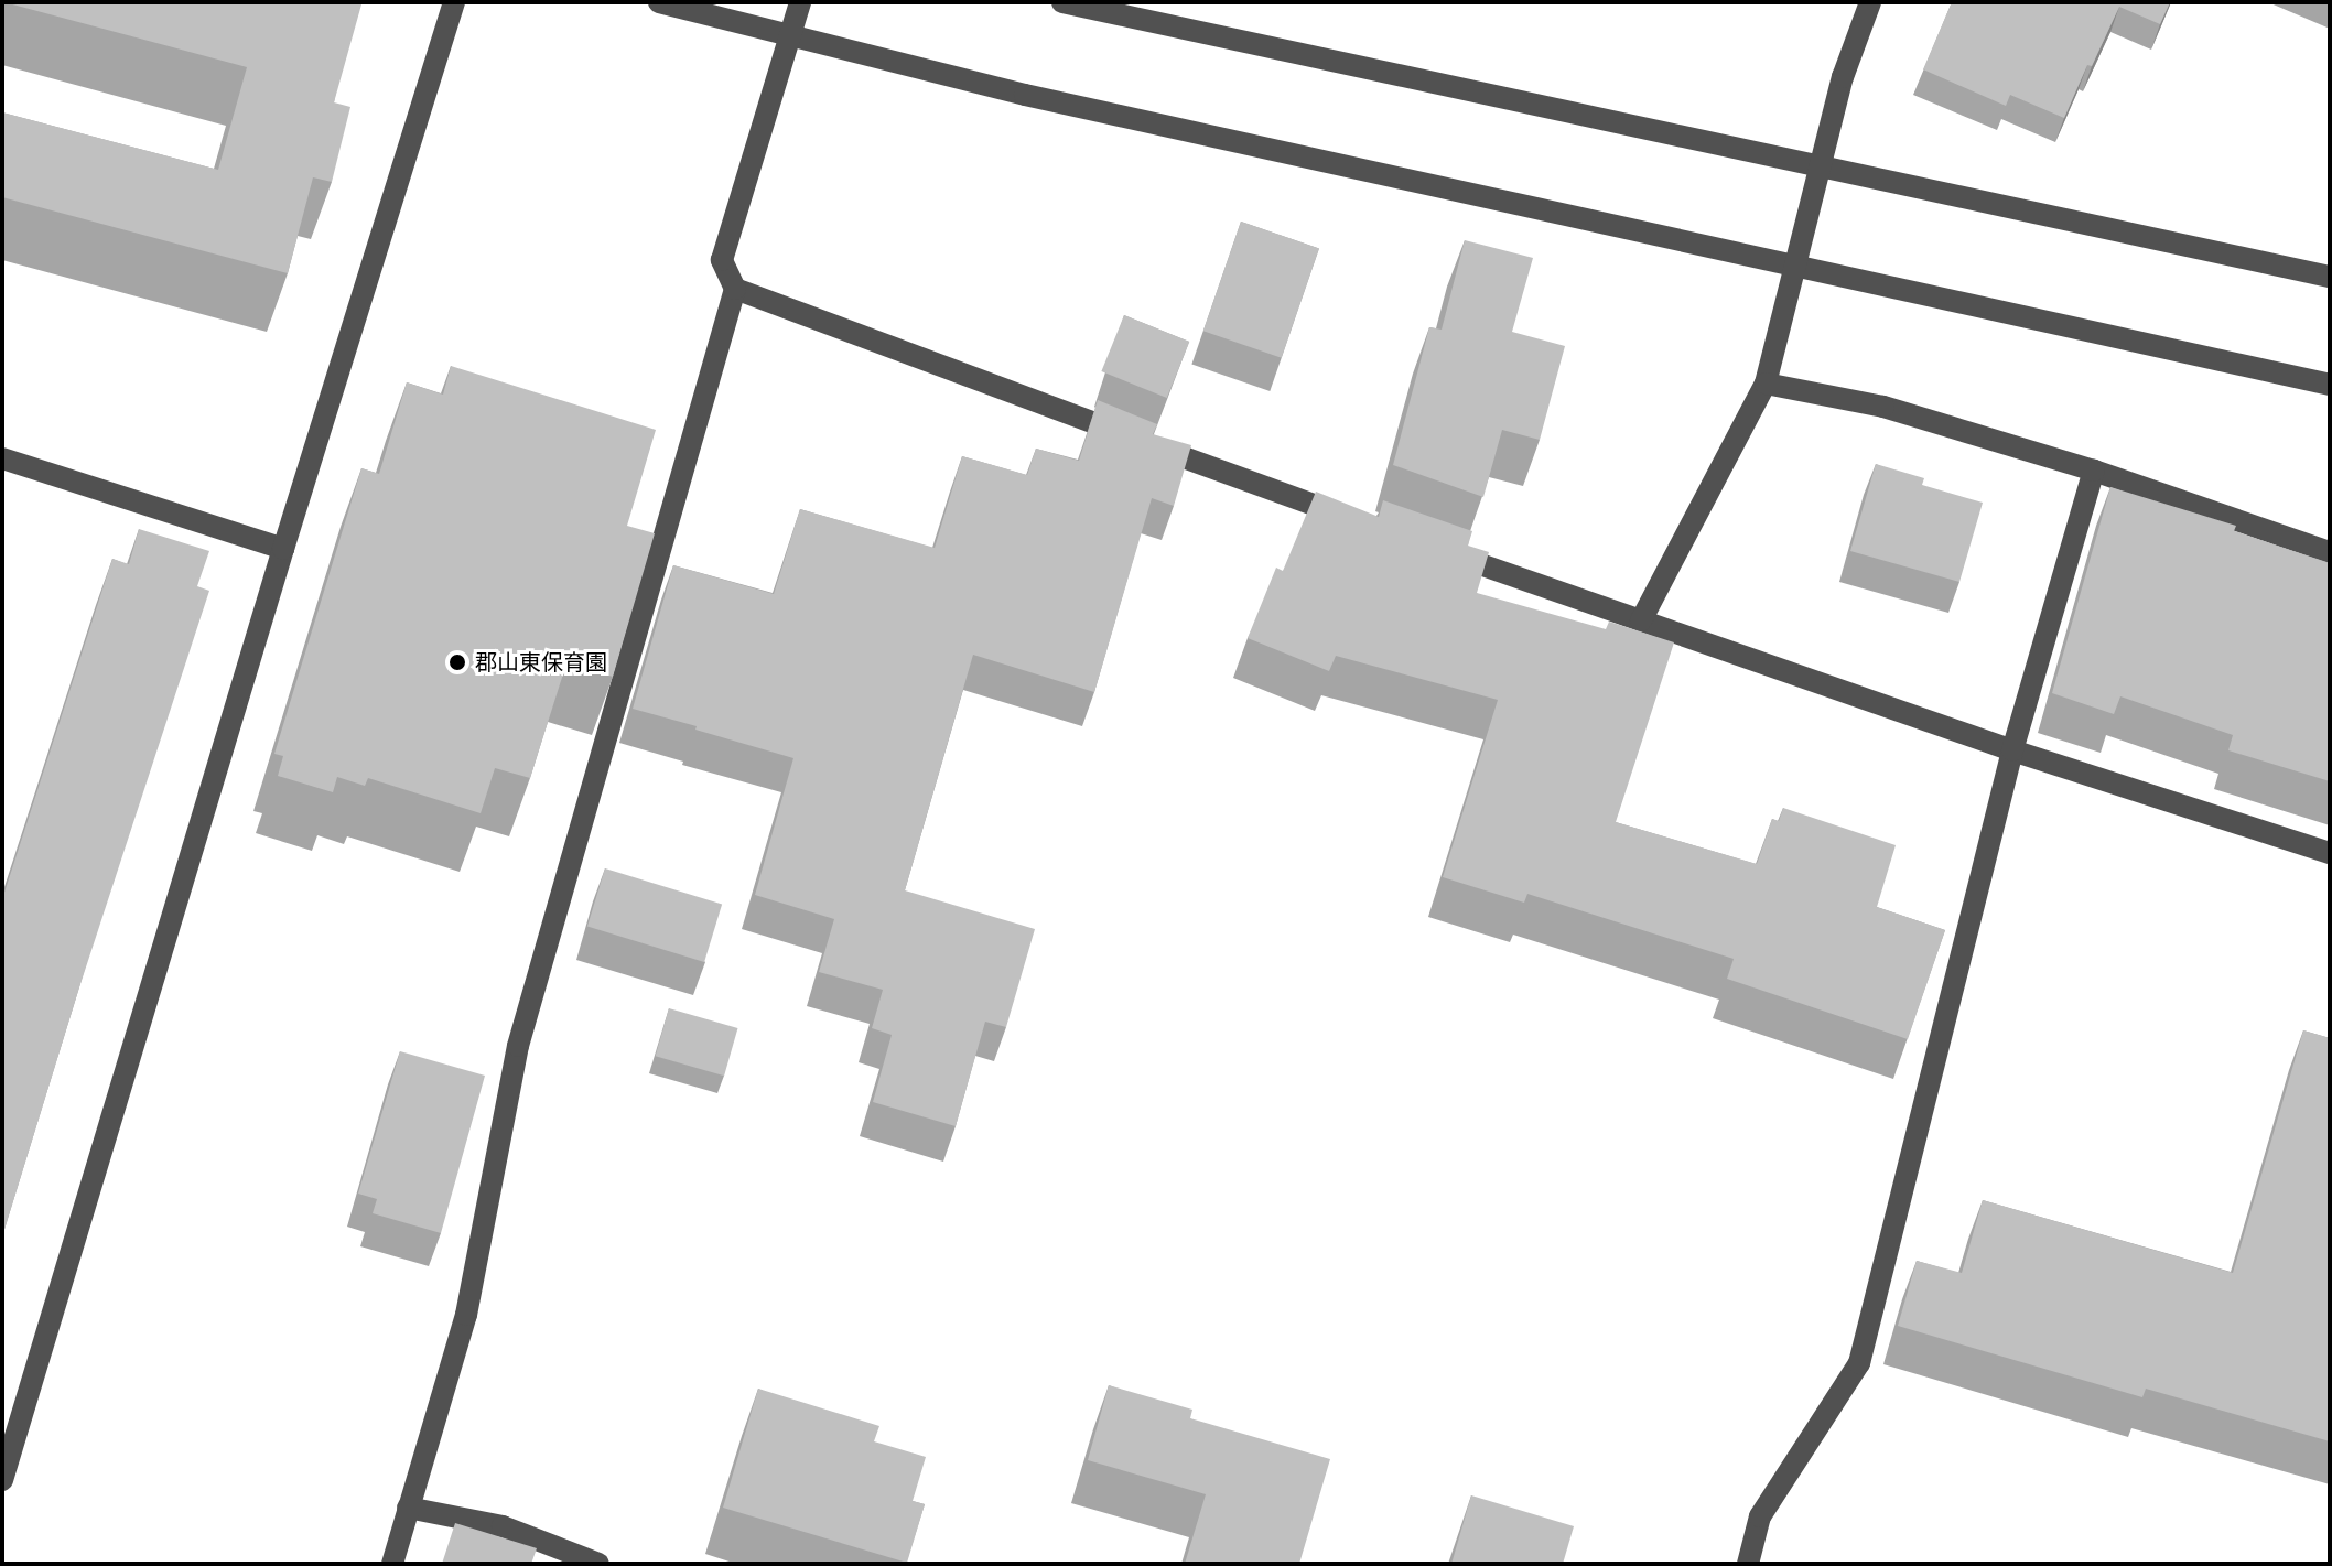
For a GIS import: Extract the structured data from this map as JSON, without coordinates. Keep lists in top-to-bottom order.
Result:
{
  "places": ["郡山東保育園"]
}
